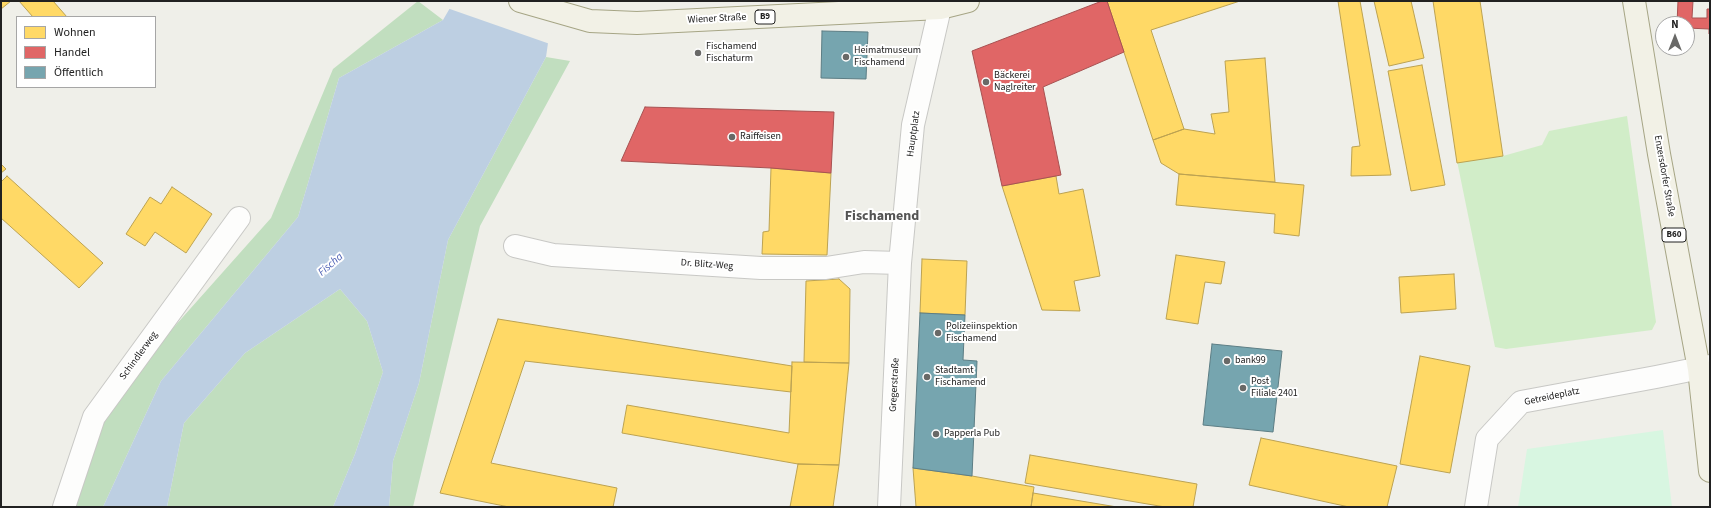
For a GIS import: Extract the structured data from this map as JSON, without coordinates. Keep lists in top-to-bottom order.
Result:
{
  "streets": {
    "main road": [
      "B9",
      "Wiener Straße",
      "Enzersdorfer Straße",
      "B60"
    ],
    "street": [
      "Hauptplatz",
      "Dr. Blitz-Weg",
      "Schindlerweg",
      "Gregerstraße",
      "Getreideplatz"
    ]
  },
  "crossings": [
    ["B9", "Wiener Straße"],
    ["B9", "Hauptplatz"],
    ["Wiener Straße", "Hauptplatz"],
    ["Hauptplatz", "Dr. Blitz-Weg"],
    ["Hauptplatz", "Gregerstraße"],
    ["Enzersdorfer Straße", "Getreideplatz"],
    ["Dr. Blitz-Weg", "Gregerstraße"]
  ],
  "districts": ["Fischamend"],
  "water": ["Fischa"],
  "places": [
    "Fischamend Fischaturm",
    "Heimatmuseum Fischamend",
    "Bäckerei Naglreiter",
    "Raiffeisen",
    "Polizeiinspektion Fischamend",
    "bank99",
    "Stadtamt Fischamend",
    "Post Filiale 2401",
    "Papperla Pub"
  ],
  "legend": ["Wohnen", "Handel", "Öffentlich"],
  "north": "top"
}
